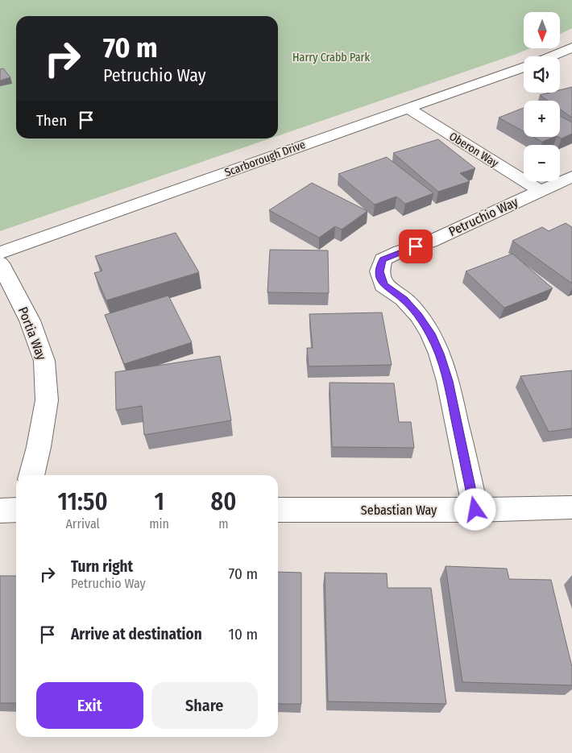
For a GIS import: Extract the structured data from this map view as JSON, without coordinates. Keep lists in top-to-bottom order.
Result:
{
  "streets": {
    "street": [
      "Oberon Way",
      "Scarborough Drive",
      "Petruchio Way",
      "Portia Way",
      "Sebastian Way"
    ]
  },
  "crossings": [
    ["Oberon Way", "Scarborough Drive"],
    ["Oberon Way", "Petruchio Way"],
    ["Petruchio Way", "Sebastian Way"]
  ],
  "parks": ["Harry Crabb Park"],
  "north": "bottom",
  "page": {
    "map_buttons": ["+", "−"],
    "turn": ["70 m", "Petruchio Way"],
    "then": "Then",
    "eta": [
      "11:50",
      "Arrival",
      "1",
      "min",
      "80",
      "m"
    ],
    "list": [
      {
        "name": "Turn right",
        "note": "Petruchio Way",
        "value": "70 m"
      },
      {
        "name": "Arrive at destination",
        "value": "10 m"
      }
    ],
    "buttons": ["Exit", "Share"]
  }
}
